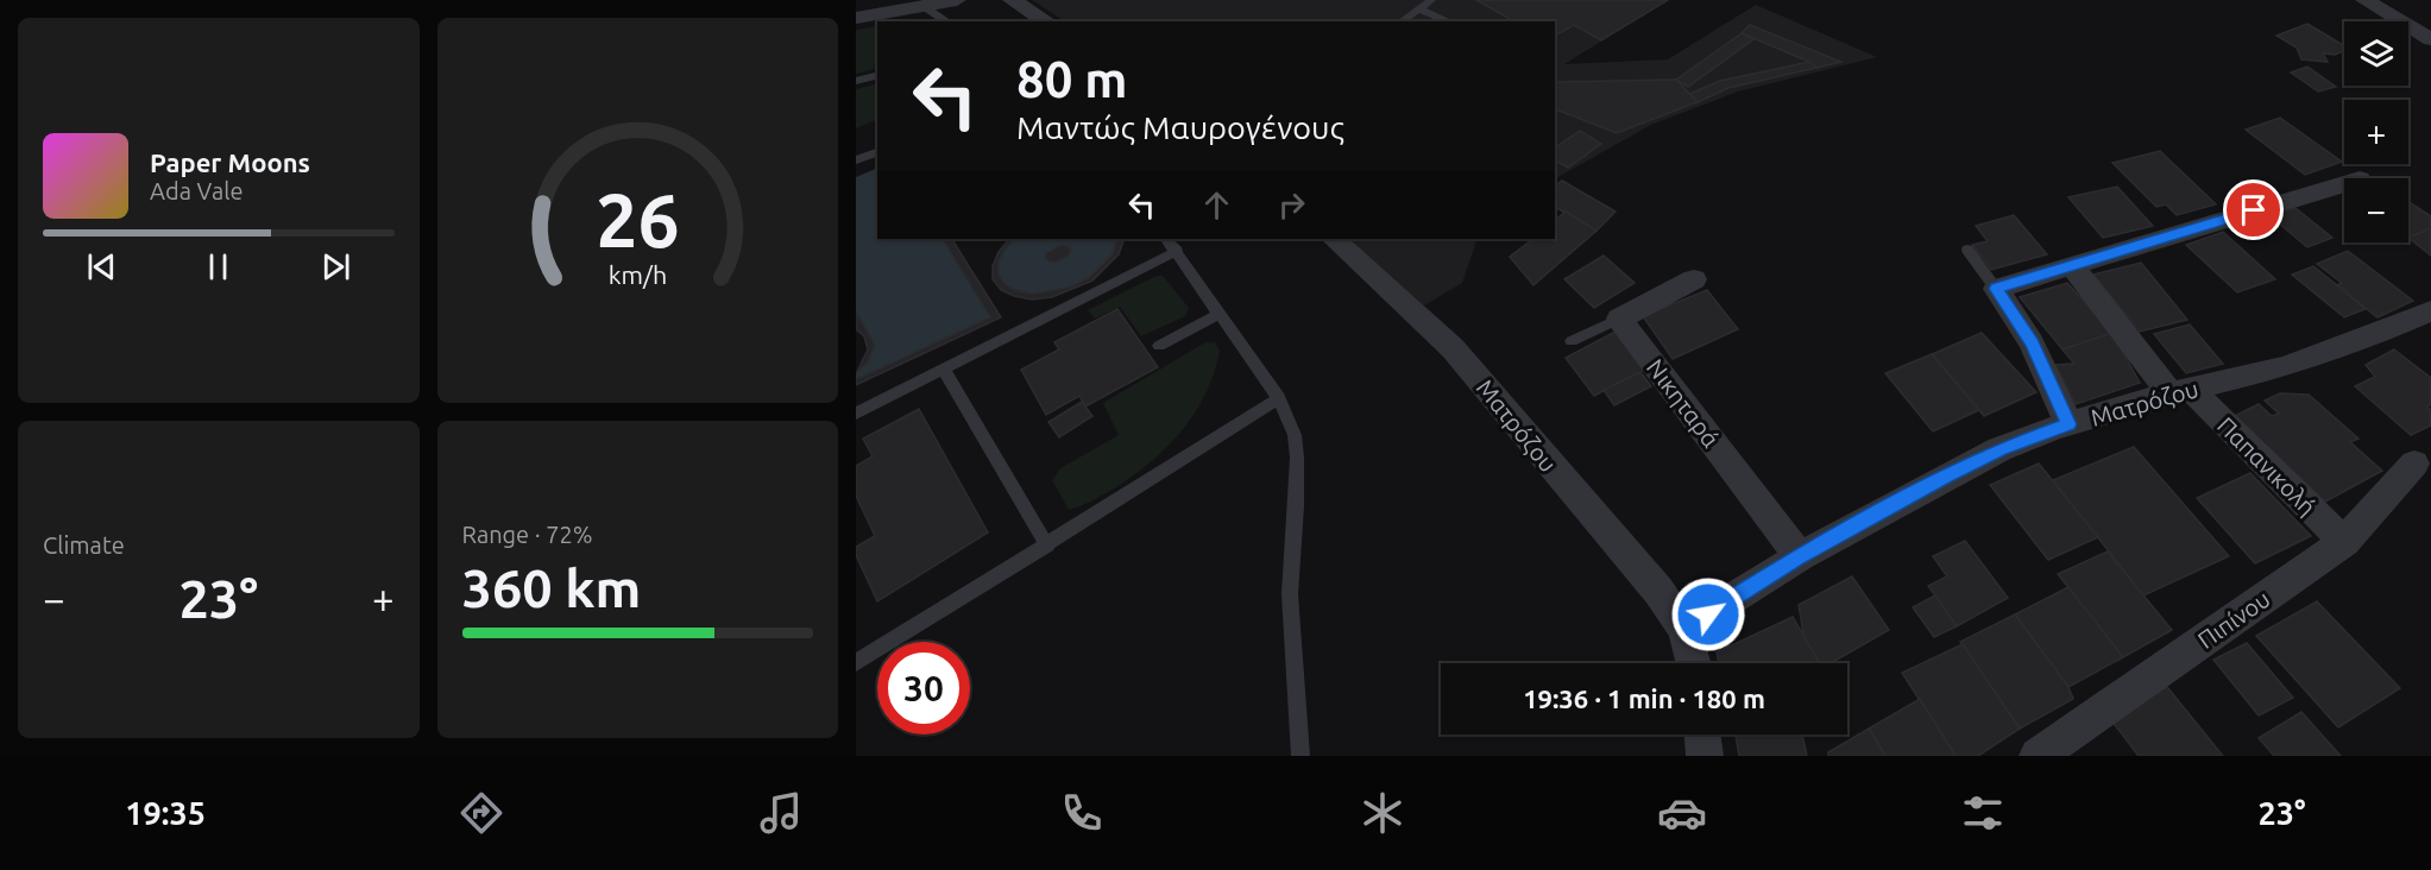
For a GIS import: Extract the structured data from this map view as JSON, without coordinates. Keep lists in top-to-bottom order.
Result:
{
  "streets": {
    "street": [
      "Νικηταρά",
      "Ματρόζου",
      "Παπανικολή",
      "Πιπίνου"
    ]
  },
  "crossings": [
    ["Νικηταρά", "Ματρόζου"],
    ["Ματρόζου", "Παπανικολή"],
    ["Παπανικολή", "Πιπίνου"]
  ],
  "page": {
    "map_buttons": ["+", "−"],
    "turn": ["80 m", "Μαντώς Μαυρογένους"],
    "song": ["Paper Moons", "Ada Vale"],
    "tile": [
      "Climate",
      ["Range · 72%", "360 km"]
    ],
    "heat": ["−", "23°", "+"],
    "limit": "30",
    "trip": "19:36 · 1 min · 180 m",
    "tabs": ["19:35", "23°"],
    "gauge": ["26", "km/h"]
  }
}
